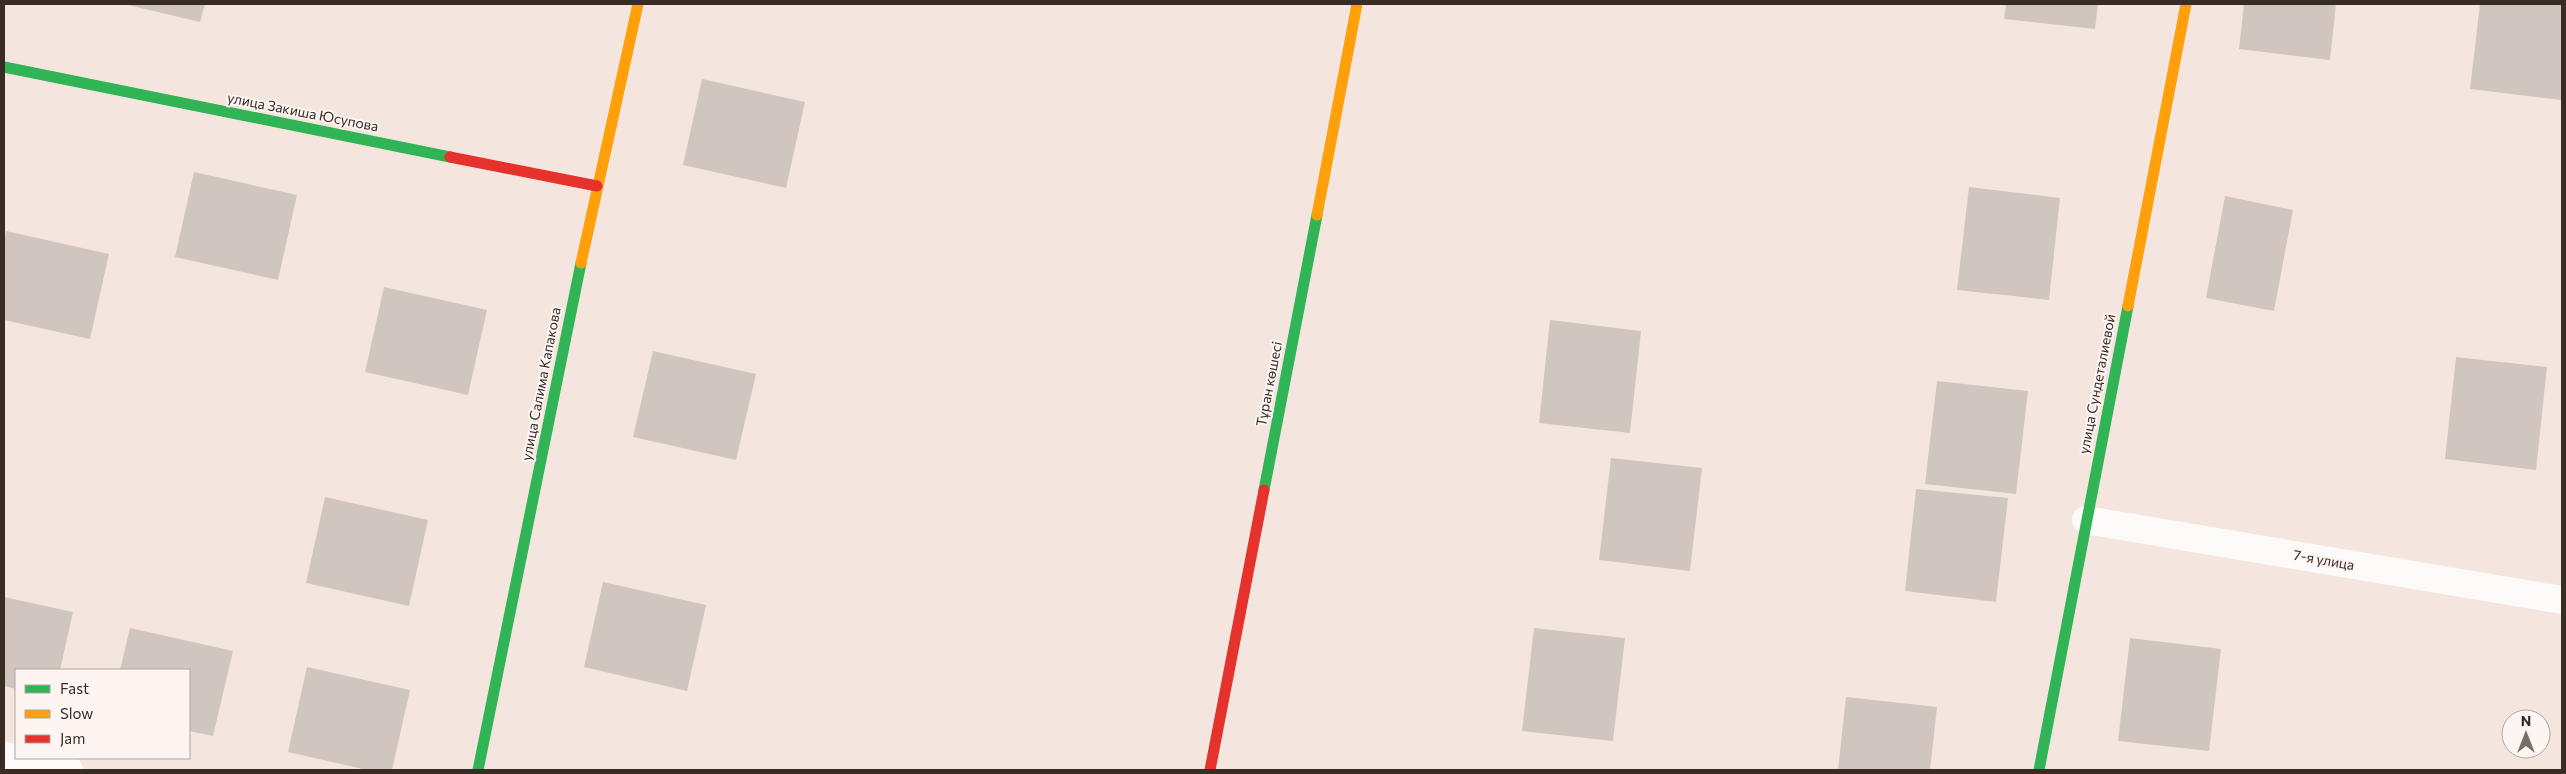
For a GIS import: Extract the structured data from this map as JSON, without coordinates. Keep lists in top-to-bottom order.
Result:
{
  "streets": {
    "street": [
      "улица Закиша Юсупова",
      "улица Салима Капакова",
      "Тұран көшесі",
      "улица Сундеталиевой",
      "7-я улица"
    ]
  },
  "crossings": [
    ["улица Закиша Юсупова", "улица Салима Капакова"],
    ["улица Сундеталиевой", "7-я улица"]
  ],
  "legend": ["Fast", "Slow", "Jam"],
  "north": "top"
}
